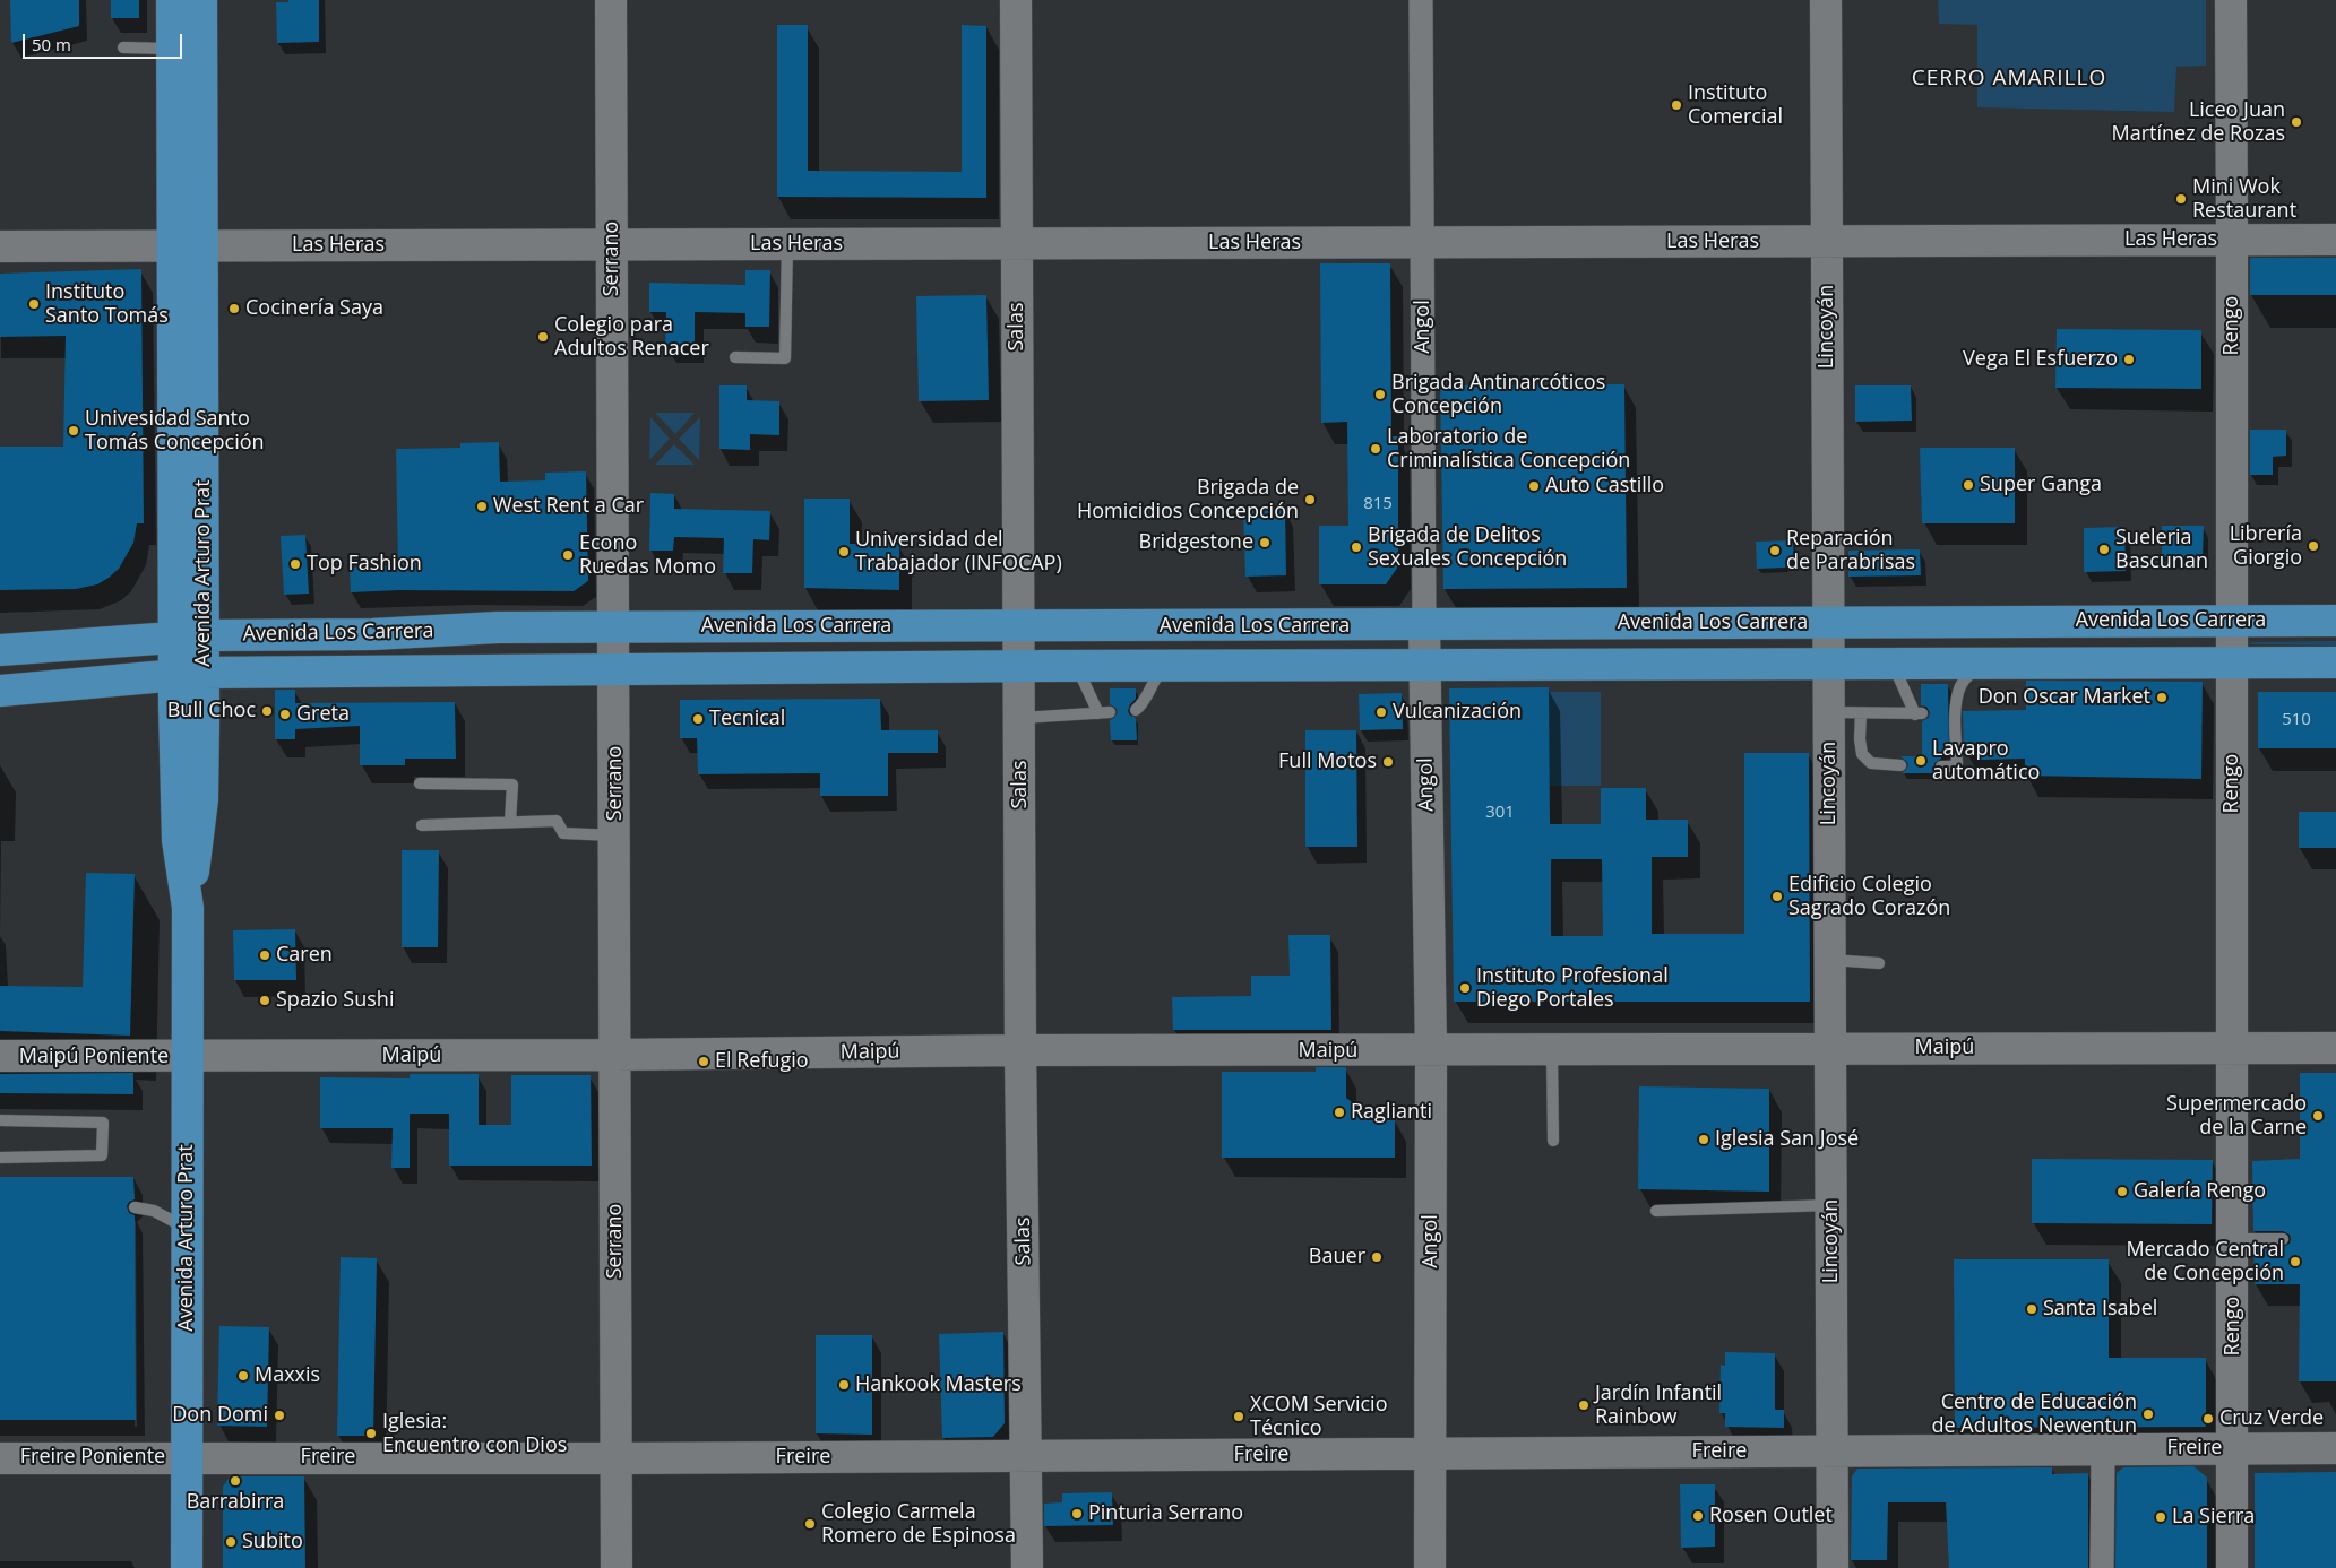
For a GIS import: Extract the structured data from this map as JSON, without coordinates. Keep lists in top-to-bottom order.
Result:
{
  "streets": {
    "main road": ["Avenida Arturo Prat", "Avenida Los Carrera"],
    "street": [
      "Las Heras",
      "Serrano",
      "Rengo",
      "Salas",
      "Angol",
      "Lincoyán",
      "Maipú",
      "Maipú Poniente",
      "Freire",
      "Freire Poniente"
    ]
  },
  "crossings": [
    ["Las Heras", "Serrano"],
    ["Las Heras", "Rengo"],
    ["Las Heras", "Salas"],
    ["Las Heras", "Angol"],
    ["Las Heras", "Lincoyán"],
    ["Las Heras", "Avenida Arturo Prat"],
    ["Serrano", "Avenida Los Carrera"],
    ["Serrano", "Maipú"],
    ["Serrano", "Freire"],
    ["Rengo", "Avenida Los Carrera"],
    ["Rengo", "Maipú"],
    ["Rengo", "Freire"],
    ["Salas", "Avenida Los Carrera"],
    ["Salas", "Maipú"],
    ["Salas", "Freire"],
    ["Angol", "Avenida Los Carrera"],
    ["Angol", "Maipú"],
    ["Angol", "Freire"],
    ["Lincoyán", "Avenida Los Carrera"],
    ["Lincoyán", "Maipú"],
    ["Lincoyán", "Freire"],
    ["Avenida Arturo Prat", "Avenida Los Carrera"],
    ["Avenida Arturo Prat", "Maipú"],
    ["Avenida Arturo Prat", "Maipú Poniente"],
    ["Avenida Arturo Prat", "Freire"],
    ["Avenida Arturo Prat", "Freire Poniente"],
    ["Maipú", "Maipú Poniente"],
    ["Freire", "Freire Poniente"]
  ],
  "districts": ["CERRO AMARILLO"],
  "places": [
    "Instituto Comercial",
    "Liceo Juan Martínez de Rozas",
    "Mini Wok Restaurant",
    "Instituto Santo Tomás",
    "Cocinería Saya",
    "Colegio para Adultos Renacer",
    "Vega El Esfuerzo",
    "Brigada Antinarcóticos Concepción",
    "Univesidad Santo Tomás Concepción",
    "Laboratorio de Criminalística Concepción",
    "Super Ganga",
    "Auto Castillo",
    "Brigada de Homicidios Concepción",
    "West Rent a Car",
    "Bridgestone",
    "Librería Giorgio",
    "Brigada de Delitos Sexuales Concepción",
    "Sueleria Bascunan",
    "Reparación de Parabrisas",
    "Universidad del Trabajador (INFOCAP)",
    "Econo Ruedas Momo",
    "Top Fashion",
    "Don Oscar Market",
    "Bull Choc",
    "Vulcanización",
    "Greta",
    "Tecnical",
    "Lavapro automático",
    "Full Motos",
    "Edificio Colegio Sagrado Corazón",
    "Caren",
    "Instituto Profesional Diego Portales",
    "Spazio Sushi",
    "El Refugio",
    "Raglianti",
    "Supermercado de la Carne",
    "Iglesia San José",
    "Galería Rengo",
    "Bauer",
    "Mercado Central de Concepción",
    "Santa Isabel",
    "Maxxis",
    "Hankook Masters",
    "Jardín Infantil Rainbow",
    "Centro de Educación de Adultos Newentun",
    "Don Domi",
    "XCOM Servicio Técnico",
    "Cruz Verde",
    "Iglesia: Encuentro con Dios",
    "Barrabirra",
    "Pinturia Serrano",
    "Rosen Outlet",
    "La Sierra",
    "Colegio Carmela Romero de Espinosa",
    "Subito"
  ],
  "house_numbers": ["815", "510", "301"],
  "scale_bar": "50 m"
}
